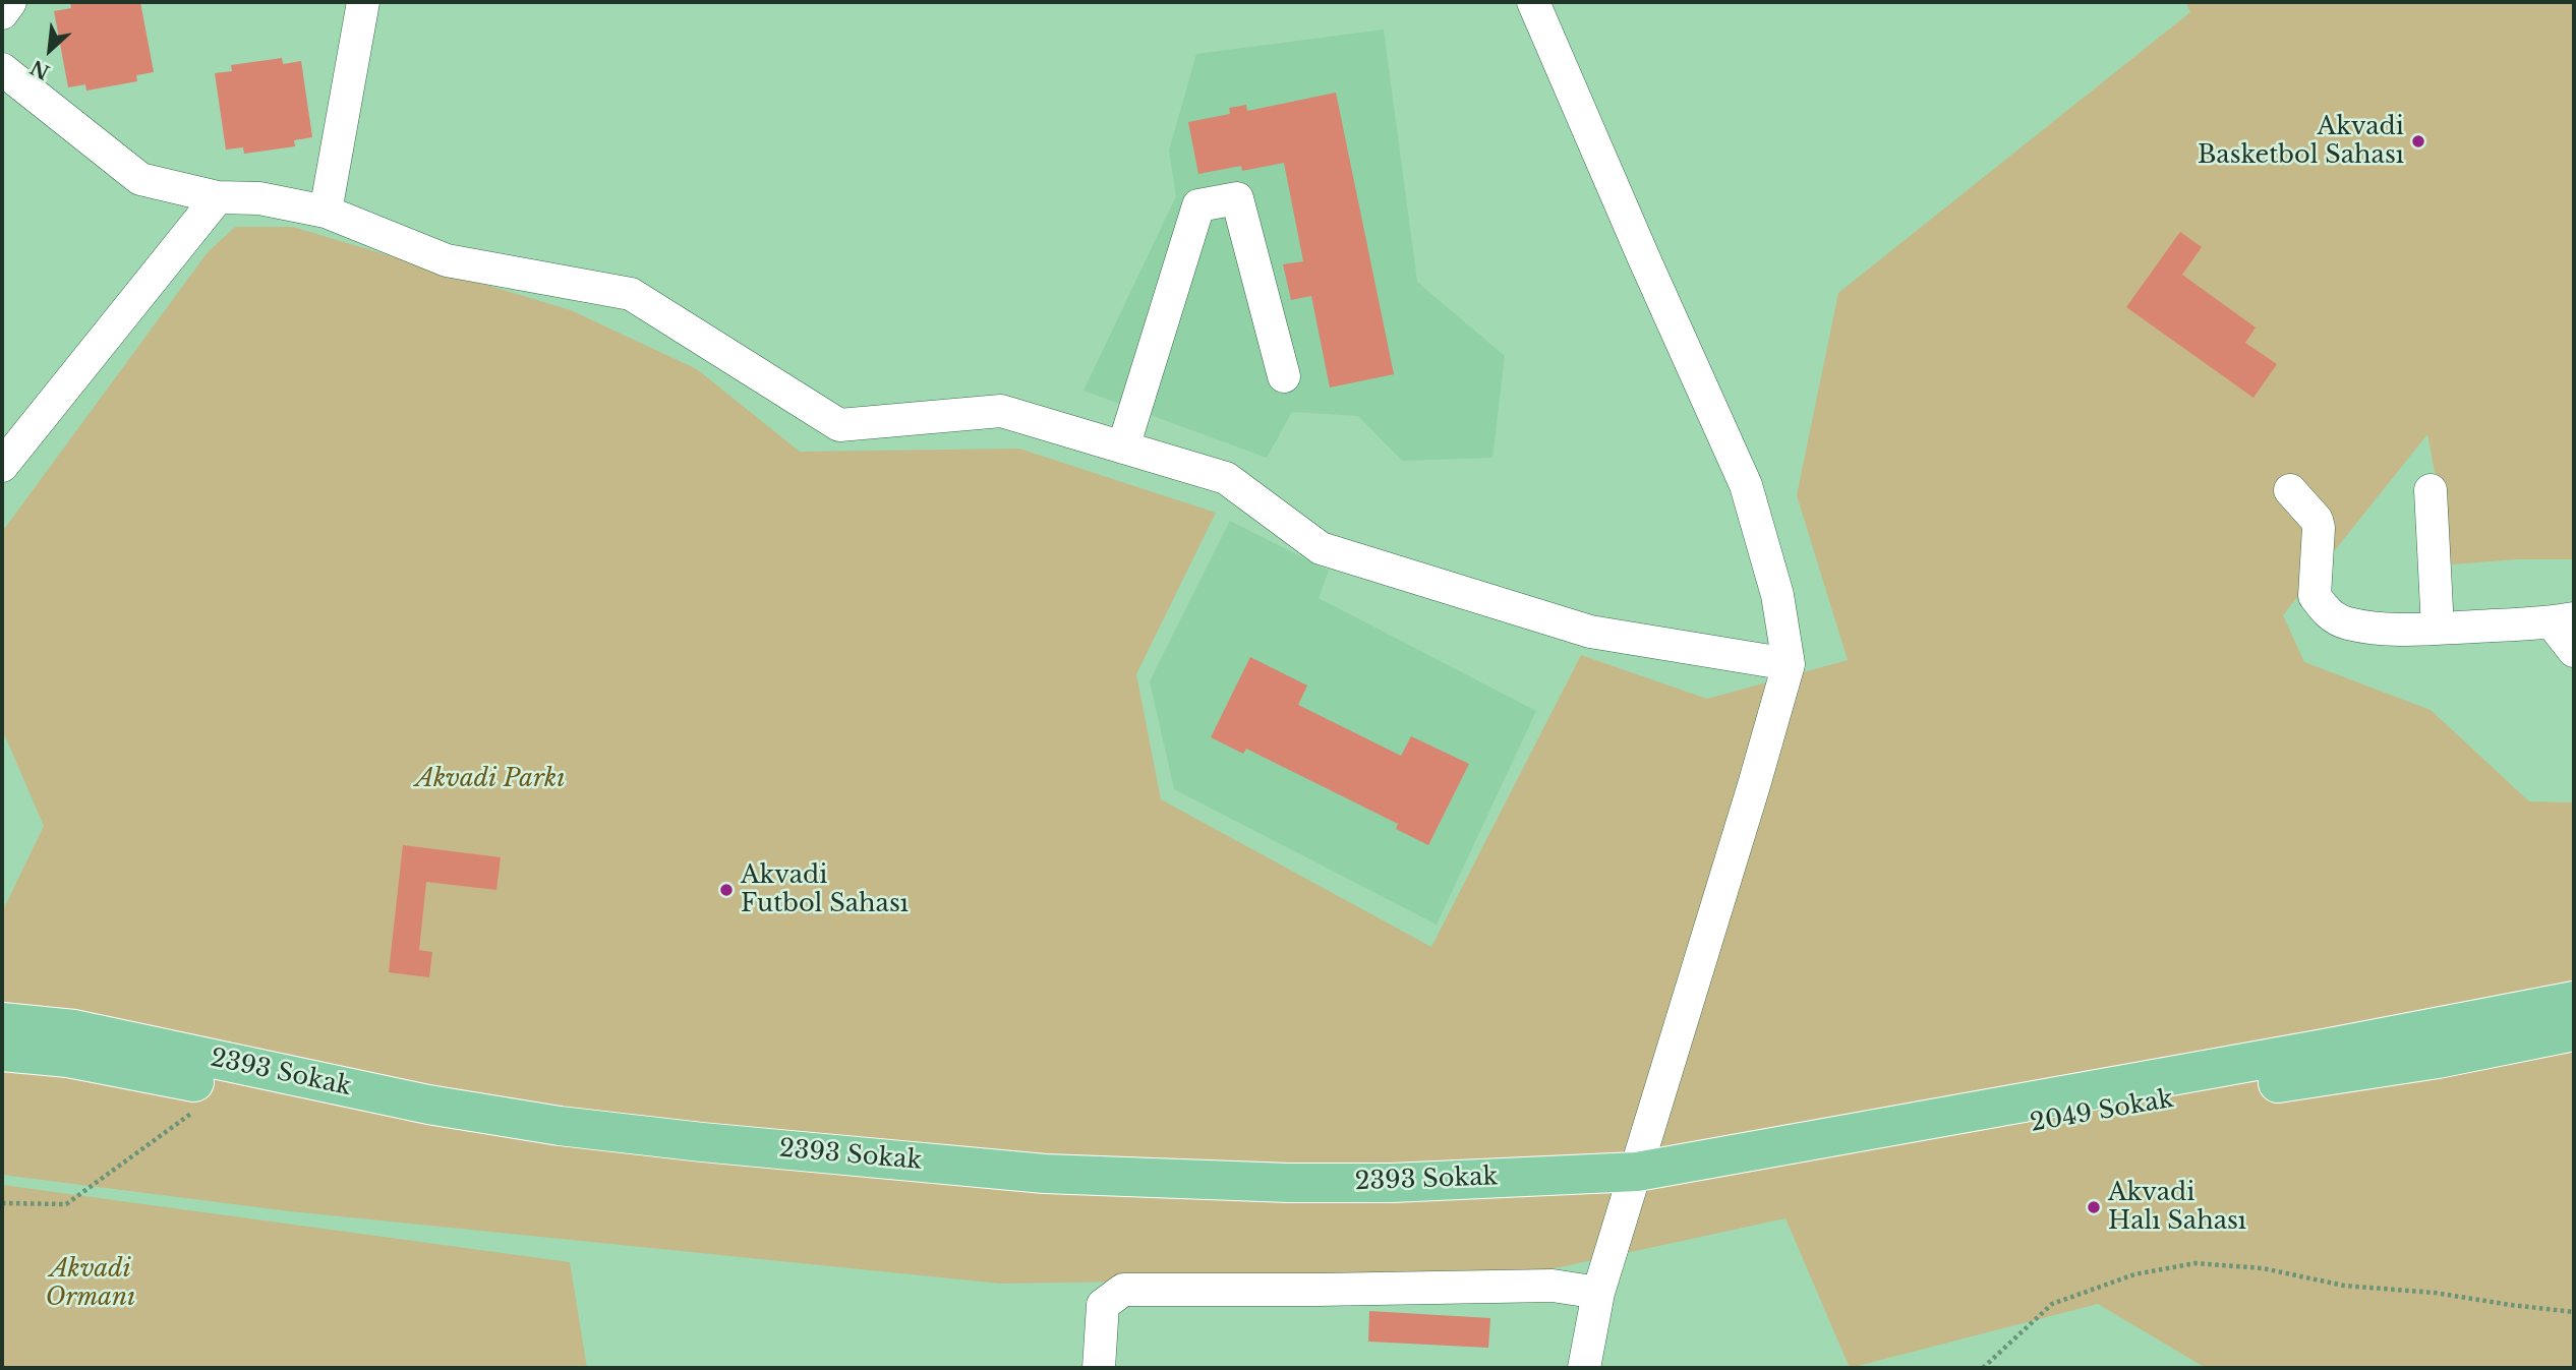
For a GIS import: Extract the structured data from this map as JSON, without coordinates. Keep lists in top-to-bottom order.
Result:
{
  "streets": {
    "main road": ["2393 Sokak", "2049 Sokak"]
  },
  "crossings": [
    ["2393 Sokak", "2049 Sokak"]
  ],
  "parks": ["Akvadi Parkı", "Akvadi Ormanı"],
  "places": ["Akvadi Basketbol Sahası", "Akvadi Futbol Sahası", "Akvadi Halı Sahası"],
  "north": "bottom left"
}
